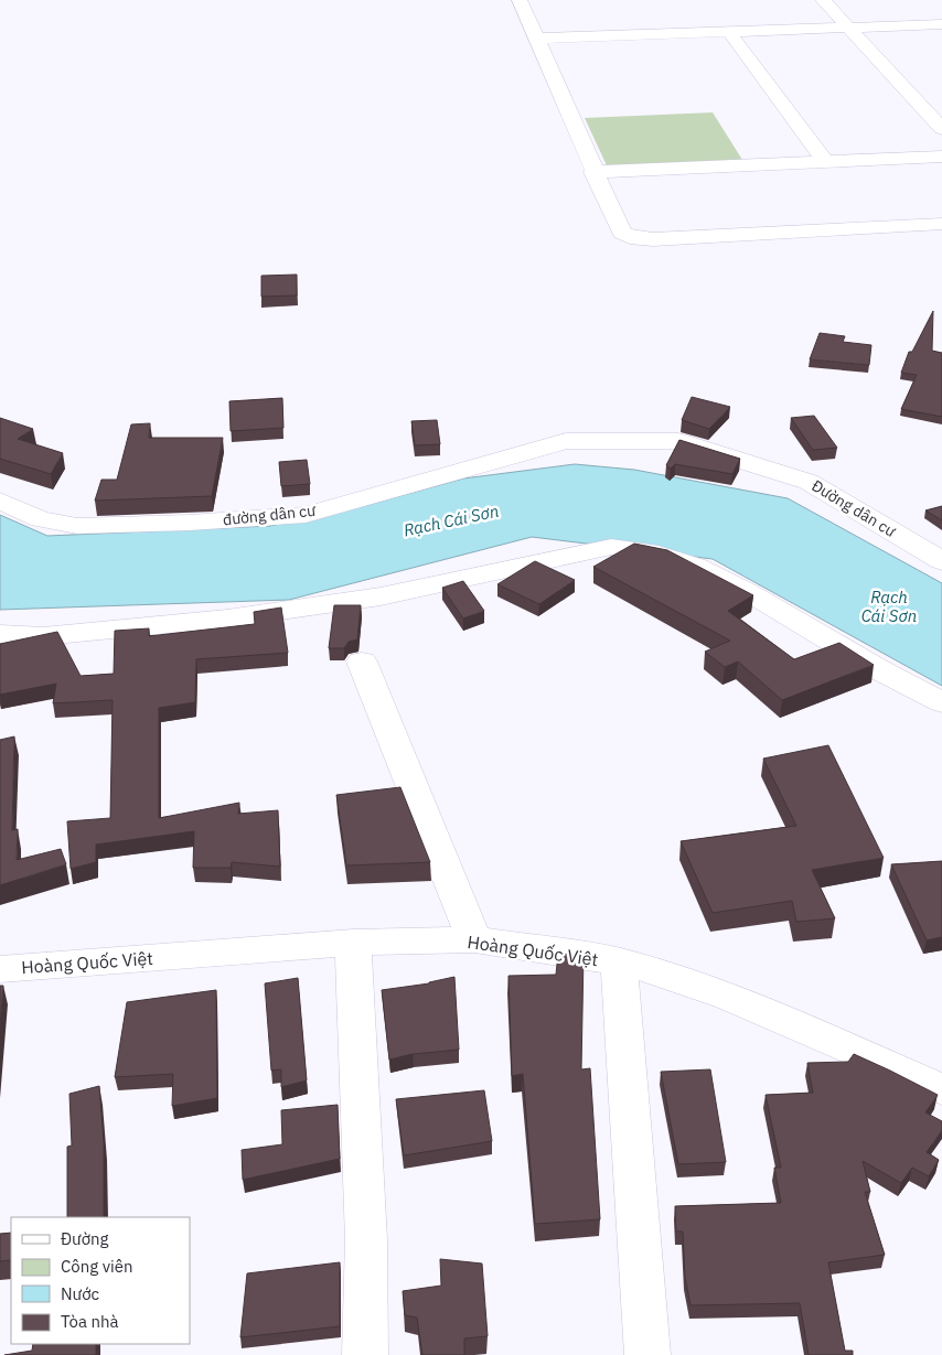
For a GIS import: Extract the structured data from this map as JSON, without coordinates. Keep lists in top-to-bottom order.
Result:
{
  "streets": {
    "street": ["Đường dân cư", "đường dân cư", "Hoàng Quốc Việt"]
  },
  "crossings": [
    ["Đường dân cư", "đường dân cư"]
  ],
  "water": ["Rạch Cái Sơn"],
  "legend": [
    "Đường",
    "Công viên",
    "Nước",
    "Tòa nhà"
  ]
}
